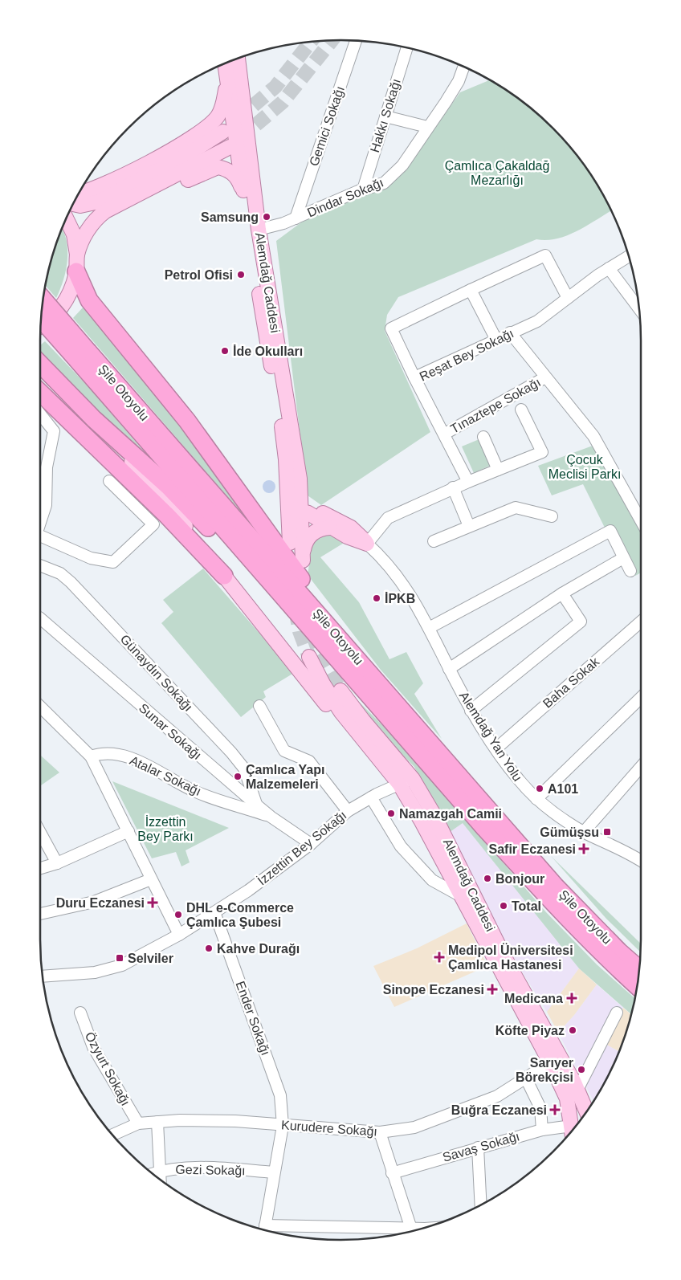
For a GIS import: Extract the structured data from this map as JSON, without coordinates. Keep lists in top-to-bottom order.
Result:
{
  "streets": {
    "highway": ["Şile Otoyolu"],
    "main road": ["Alemdağ Caddesi"],
    "street": [
      "Hakkı Sokağı",
      "Gemici Sokağı",
      "Dindar Sokağı",
      "Reşat Bey Sokağı",
      "Tınaztepe Sokağı",
      "Günaydın Sokağı",
      "Baha Sokak",
      "Sunar Sokağı",
      "Alemdağ Yan Yolu",
      "Atalar Sokağı",
      "İzzettin Bey Sokağı",
      "Ender Sokağı",
      "Özyurt Sokağı",
      "Kurudere Sokağı",
      "Savaş Sokağı",
      "Gezi Sokağı"
    ]
  },
  "crossings": [
    ["Hakkı Sokağı", "Dindar Sokağı"],
    ["Gemici Sokağı", "Dindar Sokağı"],
    ["Dindar Sokağı", "Alemdağ Caddesi"],
    ["Alemdağ Caddesi", "İzzettin Bey Sokağı"],
    ["Alemdağ Caddesi", "Kurudere Sokağı"],
    ["Reşat Bey Sokağı", "Tınaztepe Sokağı"],
    ["Günaydın Sokağı", "Sunar Sokağı"],
    ["Baha Sokak", "Alemdağ Yan Yolu"],
    ["Sunar Sokağı", "Atalar Sokağı"],
    ["Sunar Sokağı", "İzzettin Bey Sokağı"],
    ["İzzettin Bey Sokağı", "Ender Sokağı"],
    ["Ender Sokağı", "Kurudere Sokağı"],
    ["Ender Sokağı", "Gezi Sokağı"],
    ["Özyurt Sokağı", "Kurudere Sokağı"]
  ],
  "parks": ["Çamlıca Çakaldağ Mezarlığı", "Çocuk Meclisi Parkı", "İzzettin Bey Parkı"],
  "places": {
    "other": [
      "Samsung",
      "Petrol Ofisi",
      "İde Okulları",
      "İPKB",
      "Çamlıca Yapı Malzemeleri",
      "A101",
      "Namazgah Camii",
      "Bonjour",
      "Total",
      "DHL e-Commerce Çamlıca Şubesi",
      "Kahve Durağı",
      "Köfte Piyaz",
      "Sarıyer Börekçisi"
    ],
    "transit": ["Gümüşsu", "Selviler"],
    "health": [
      "Safir Eczanesi",
      "Duru Eczanesi",
      "Medipol Üniversitesi Çamlıca Hastanesi",
      "Sinope Eczanesi",
      "Medicana",
      "Buğra Eczanesi"
    ]
  }
}
